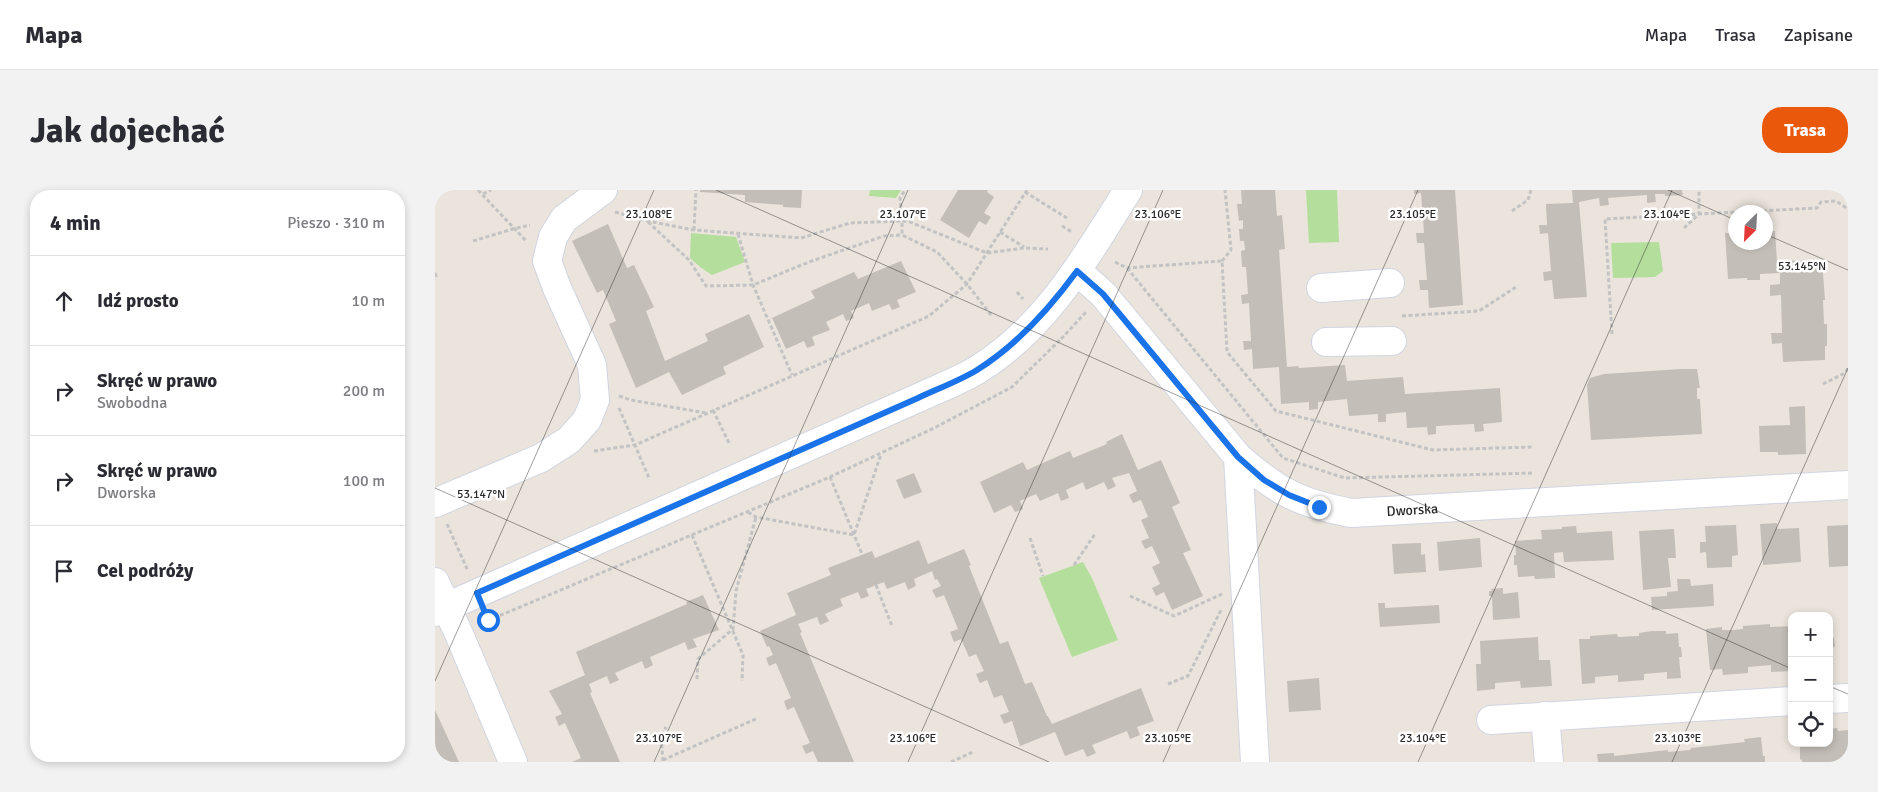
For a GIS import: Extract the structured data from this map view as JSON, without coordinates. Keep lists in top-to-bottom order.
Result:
{
  "streets": {
    "street": ["Dworska"]
  },
  "north": "bottom left",
  "page": {
    "header": "Mapa",
    "nav": ["Mapa", "Trasa", "Zapisane"],
    "buttons": "Trasa",
    "title": "Jak dojechać",
    "heading": ["4 min", "Pieszo · 310 m"],
    "list": [
      ["Idź prosto", "10 m"],
      ["Skręć w prawo", "Swobodna", "200 m"],
      ["Skręć w prawo", "Dworska", "100 m"],
      "Cel podróży"
    ],
    "map_buttons": ["+", "−"]
  },
  "coordinates": [
    "23.107°E",
    "23.106°E",
    "23.105°E",
    "23.108°E",
    "23.104°E",
    "53.145°N",
    "53.147°N",
    "23.103°E"
  ]
}
